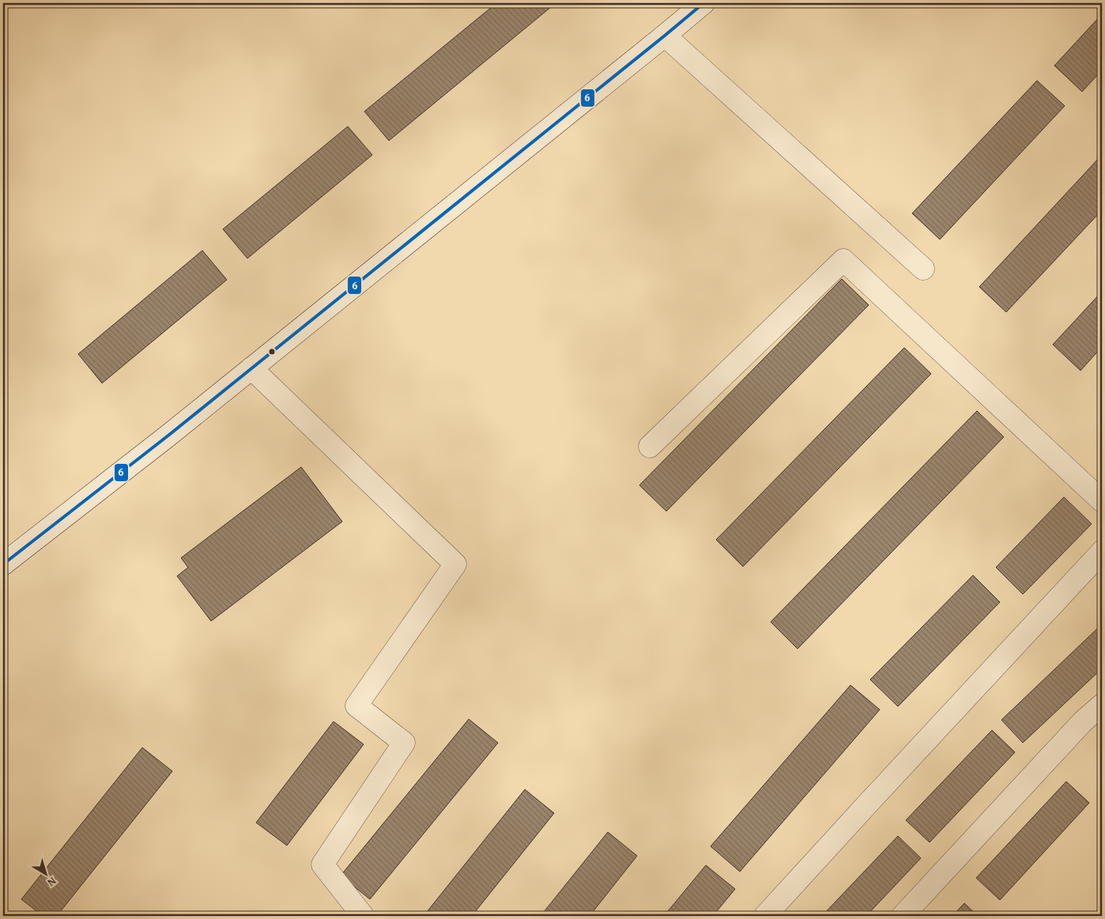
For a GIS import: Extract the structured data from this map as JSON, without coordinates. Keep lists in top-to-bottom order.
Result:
{
  "lines": ["transit line 6"],
  "north": "bottom right"
}
